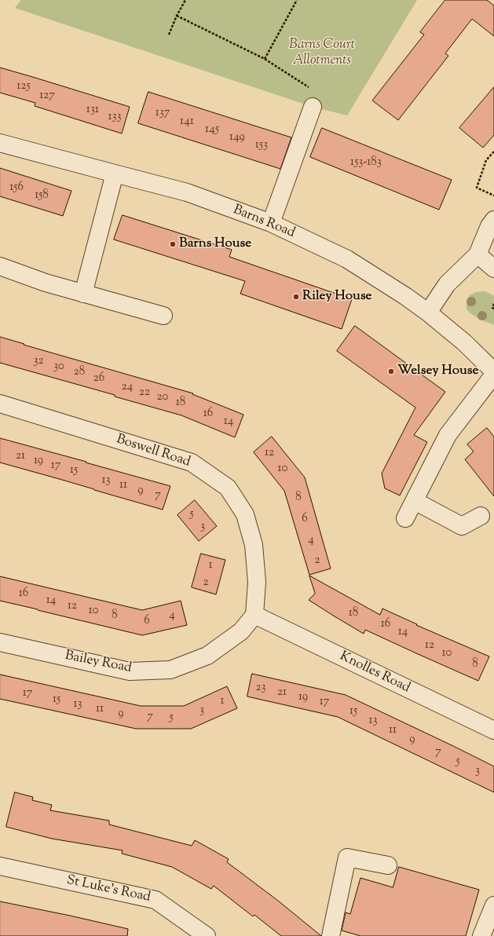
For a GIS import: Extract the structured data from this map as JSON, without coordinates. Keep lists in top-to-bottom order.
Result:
{
  "streets": {
    "street": [
      "Barns Road",
      "Boswell Road",
      "Bailey Road",
      "Knolles Road",
      "St Luke's Road"
    ]
  },
  "crossings": [
    ["Boswell Road", "Bailey Road"],
    ["Boswell Road", "Knolles Road"],
    ["Bailey Road", "Knolles Road"]
  ],
  "parks": ["Barns Court Allotments"],
  "places": ["Barns House", "Riley House", "Welsey House"],
  "house_numbers": [
    "125",
    "127",
    "131",
    "137",
    "133",
    "141",
    "145",
    "149",
    "153",
    "153-183",
    "156",
    "158",
    "32",
    "30",
    "28",
    "26",
    "24",
    "22",
    "20",
    "18",
    "16",
    "14",
    "12",
    "21",
    "19",
    "17",
    "10",
    "15",
    "13",
    "11",
    "9",
    "7",
    "8",
    "5",
    "6",
    "3",
    "4",
    "2",
    "1",
    "2",
    "16",
    "14",
    "12",
    "10",
    "18",
    "8",
    "4",
    "6",
    "16",
    "14",
    "12",
    "10",
    "8",
    "23",
    "21",
    "17",
    "19",
    "15",
    "1",
    "17",
    "13",
    "11",
    "3",
    "15",
    "9",
    "7",
    "5",
    "13",
    "11",
    "9",
    "7",
    "5",
    "3"
  ]
}
